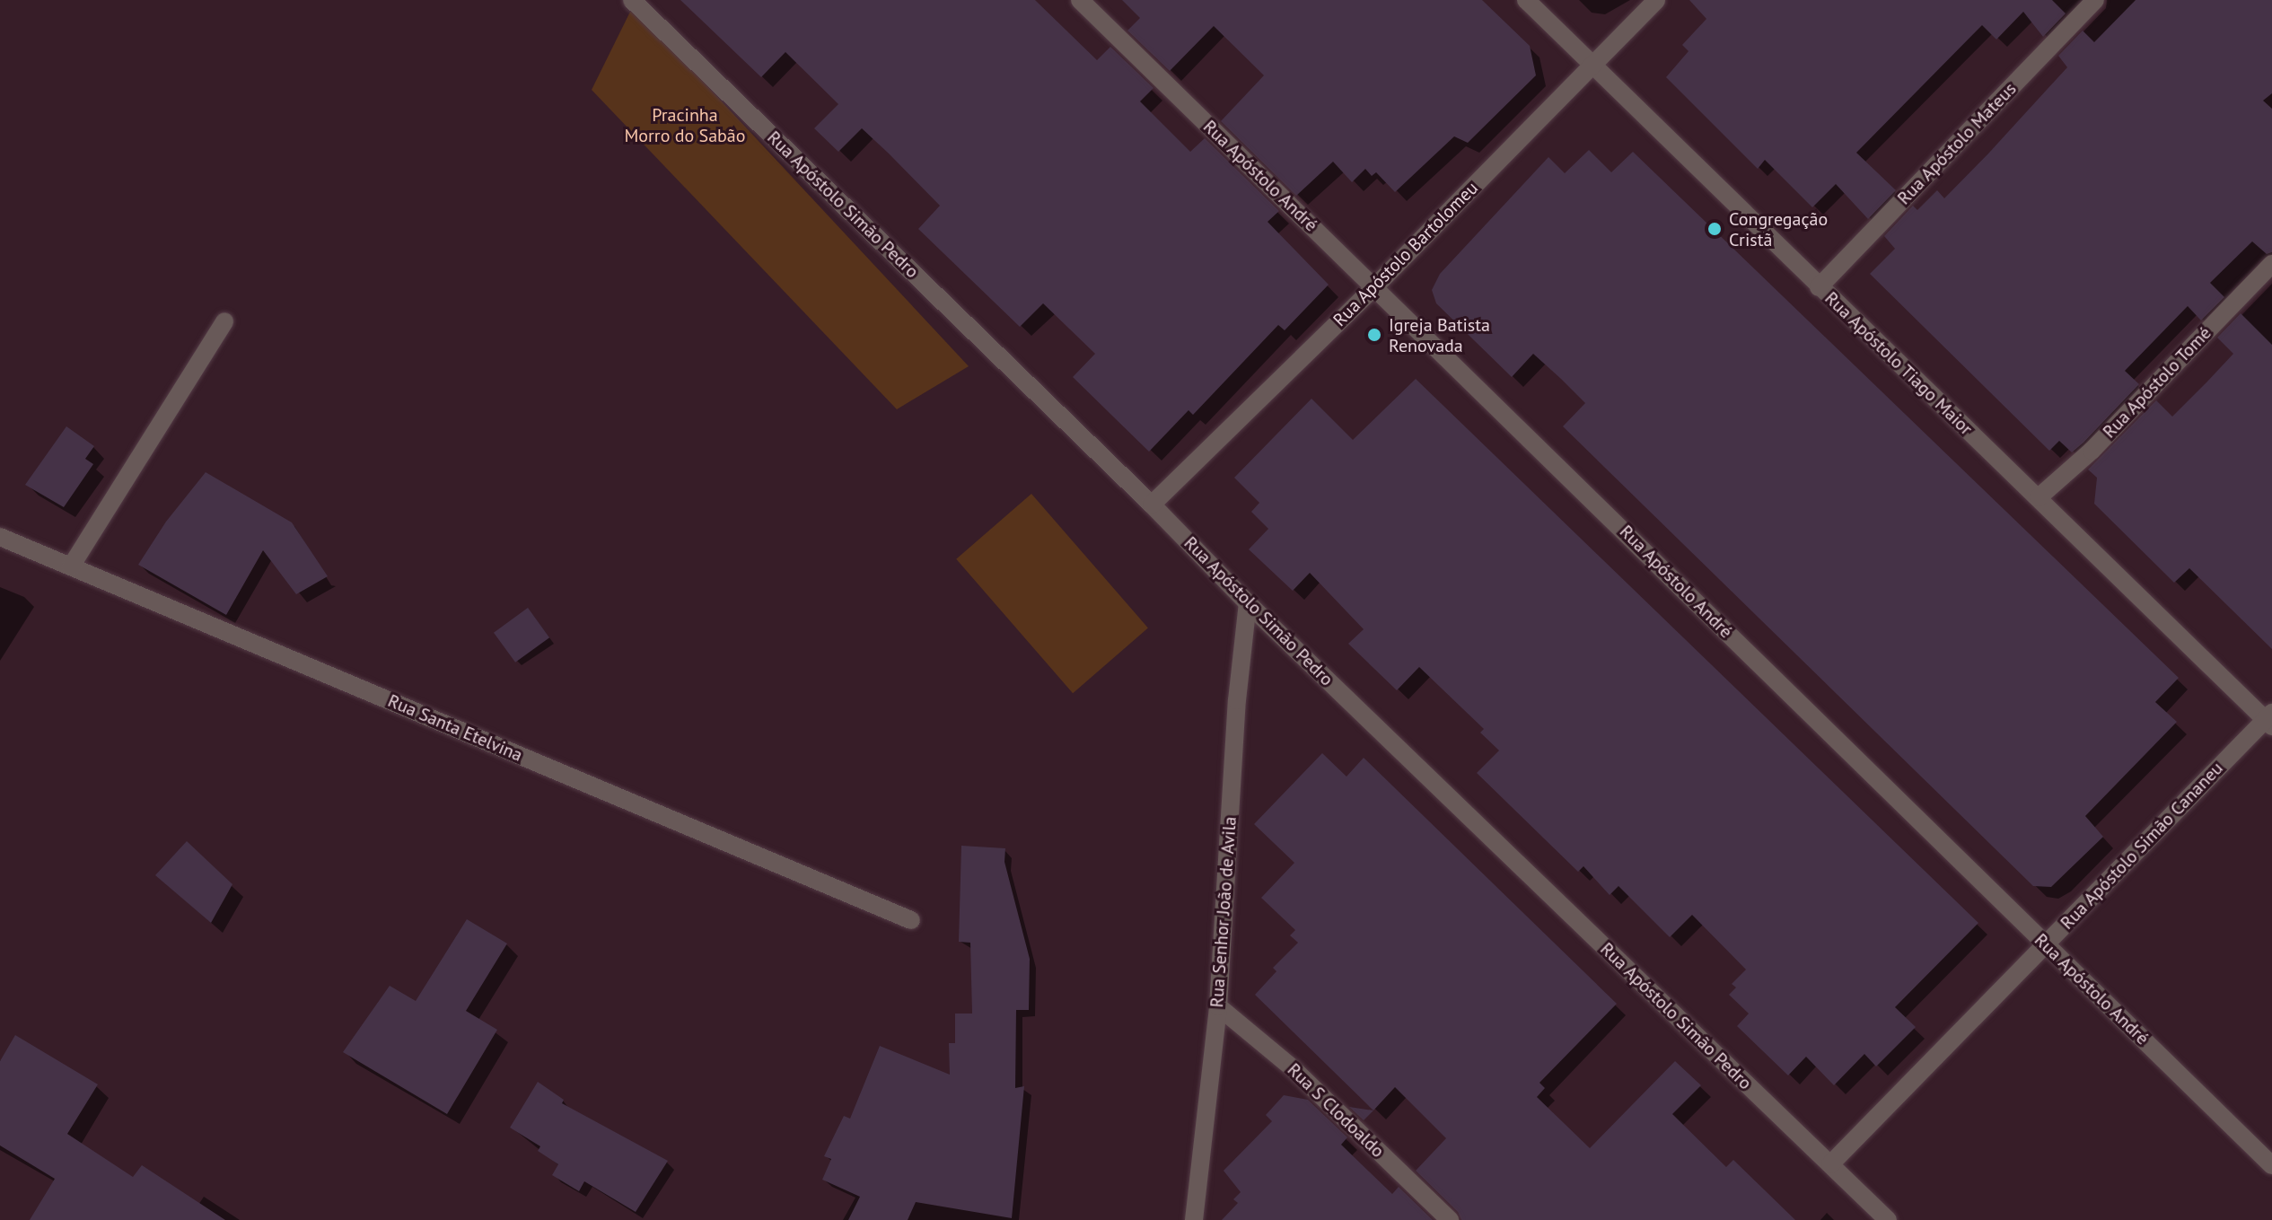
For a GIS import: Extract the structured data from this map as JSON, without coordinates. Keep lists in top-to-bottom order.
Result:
{
  "streets": {
    "street": [
      "Rua Apóstolo Mateus",
      "Rua Apóstolo André",
      "Rua Apóstolo Simão Pedro",
      "Rua Apóstolo Bartolomeu",
      "Rua Apóstolo Tiago Maior",
      "Rua Apóstolo Tomé",
      "Rua Santa Etelvina",
      "Rua Apóstolo Simão Cananeu",
      "Rua Senhor João de Avila",
      "Rua S Clodoaldo"
    ]
  },
  "crossings": [
    ["Rua Apóstolo Mateus", "Rua Apóstolo Tiago Maior"],
    ["Rua Apóstolo André", "Rua Apóstolo Bartolomeu"],
    ["Rua Apóstolo André", "Rua Apóstolo Simão Cananeu"],
    ["Rua Apóstolo Simão Pedro", "Rua Apóstolo Bartolomeu"],
    ["Rua Apóstolo Simão Pedro", "Rua Apóstolo Simão Cananeu"],
    ["Rua Apóstolo Simão Pedro", "Rua Senhor João de Avila"],
    ["Rua Apóstolo Bartolomeu", "Rua Apóstolo Tiago Maior"],
    ["Rua Apóstolo Tiago Maior", "Rua Apóstolo Tomé"],
    ["Rua Apóstolo Tiago Maior", "Rua Apóstolo Simão Cananeu"],
    ["Rua Senhor João de Avila", "Rua S Clodoaldo"]
  ],
  "parks": ["Pracinha Morro do Sabão"],
  "places": ["Congregação Cristã", "Igreja Batista Renovada"]
}
